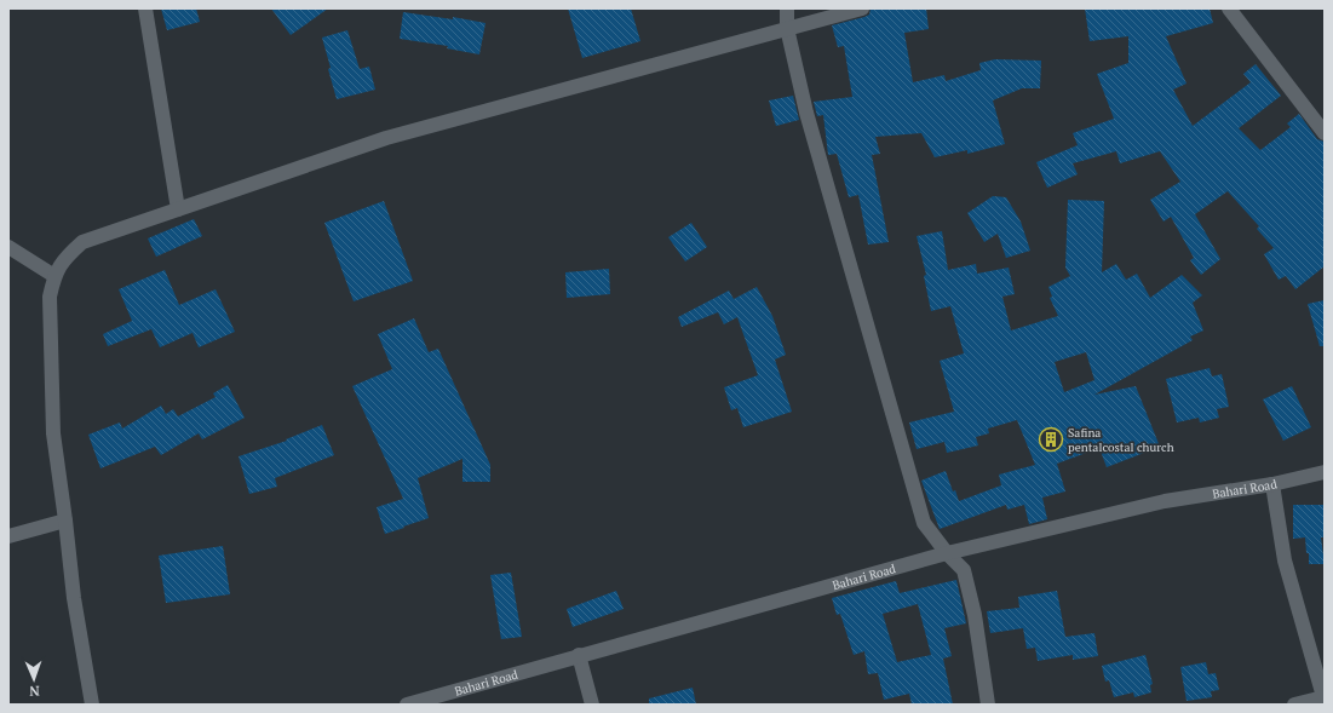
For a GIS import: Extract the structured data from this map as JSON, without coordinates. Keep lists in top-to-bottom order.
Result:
{
  "streets": {
    "street": ["Bahari Road"]
  },
  "places": {
    "building": ["Safina pentalcostal church"]
  },
  "north": "bottom"
}
